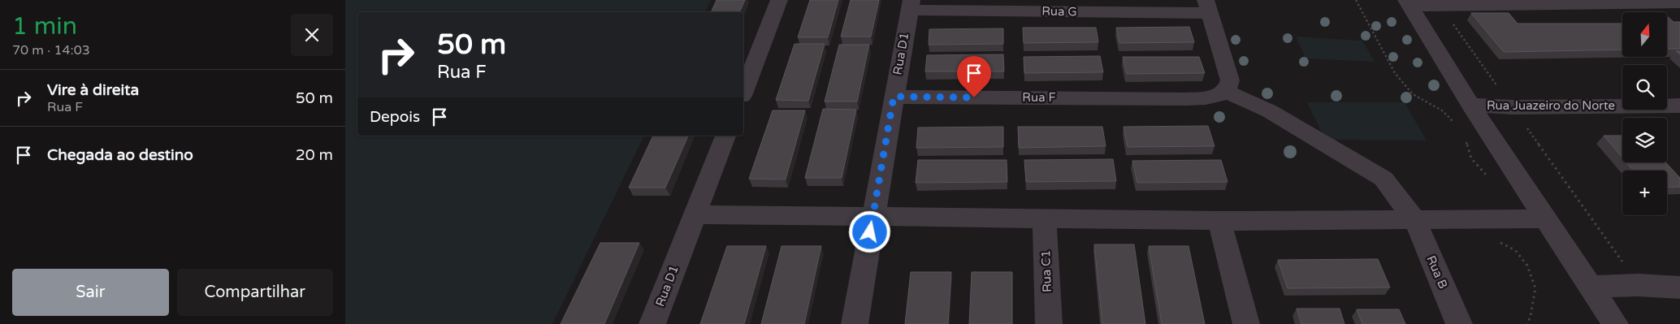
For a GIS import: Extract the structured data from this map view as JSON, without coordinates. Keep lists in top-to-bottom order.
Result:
{
  "streets": {
    "street": [
      "Rua G",
      "Rua D1",
      "Rua F",
      "Rua Juazeiro do Norte",
      "Rua C1",
      "Rua B"
    ]
  },
  "crossings": [
    ["Rua G", "Rua D1"],
    ["Rua D1", "Rua F"],
    ["Rua F", "Rua B"]
  ],
  "north": "top",
  "page": {
    "heading": ["1 min", "70 m · 14:03"],
    "map_buttons": "+",
    "turn": ["50 m", "Rua F"],
    "list": [
      {
        "name": "Vire à direita",
        "note": "Rua F",
        "value": "50 m"
      },
      {
        "name": "Chegada ao destino",
        "value": "20 m"
      }
    ],
    "then": "Depois",
    "buttons": ["Sair", "Compartilhar"]
  }
}
